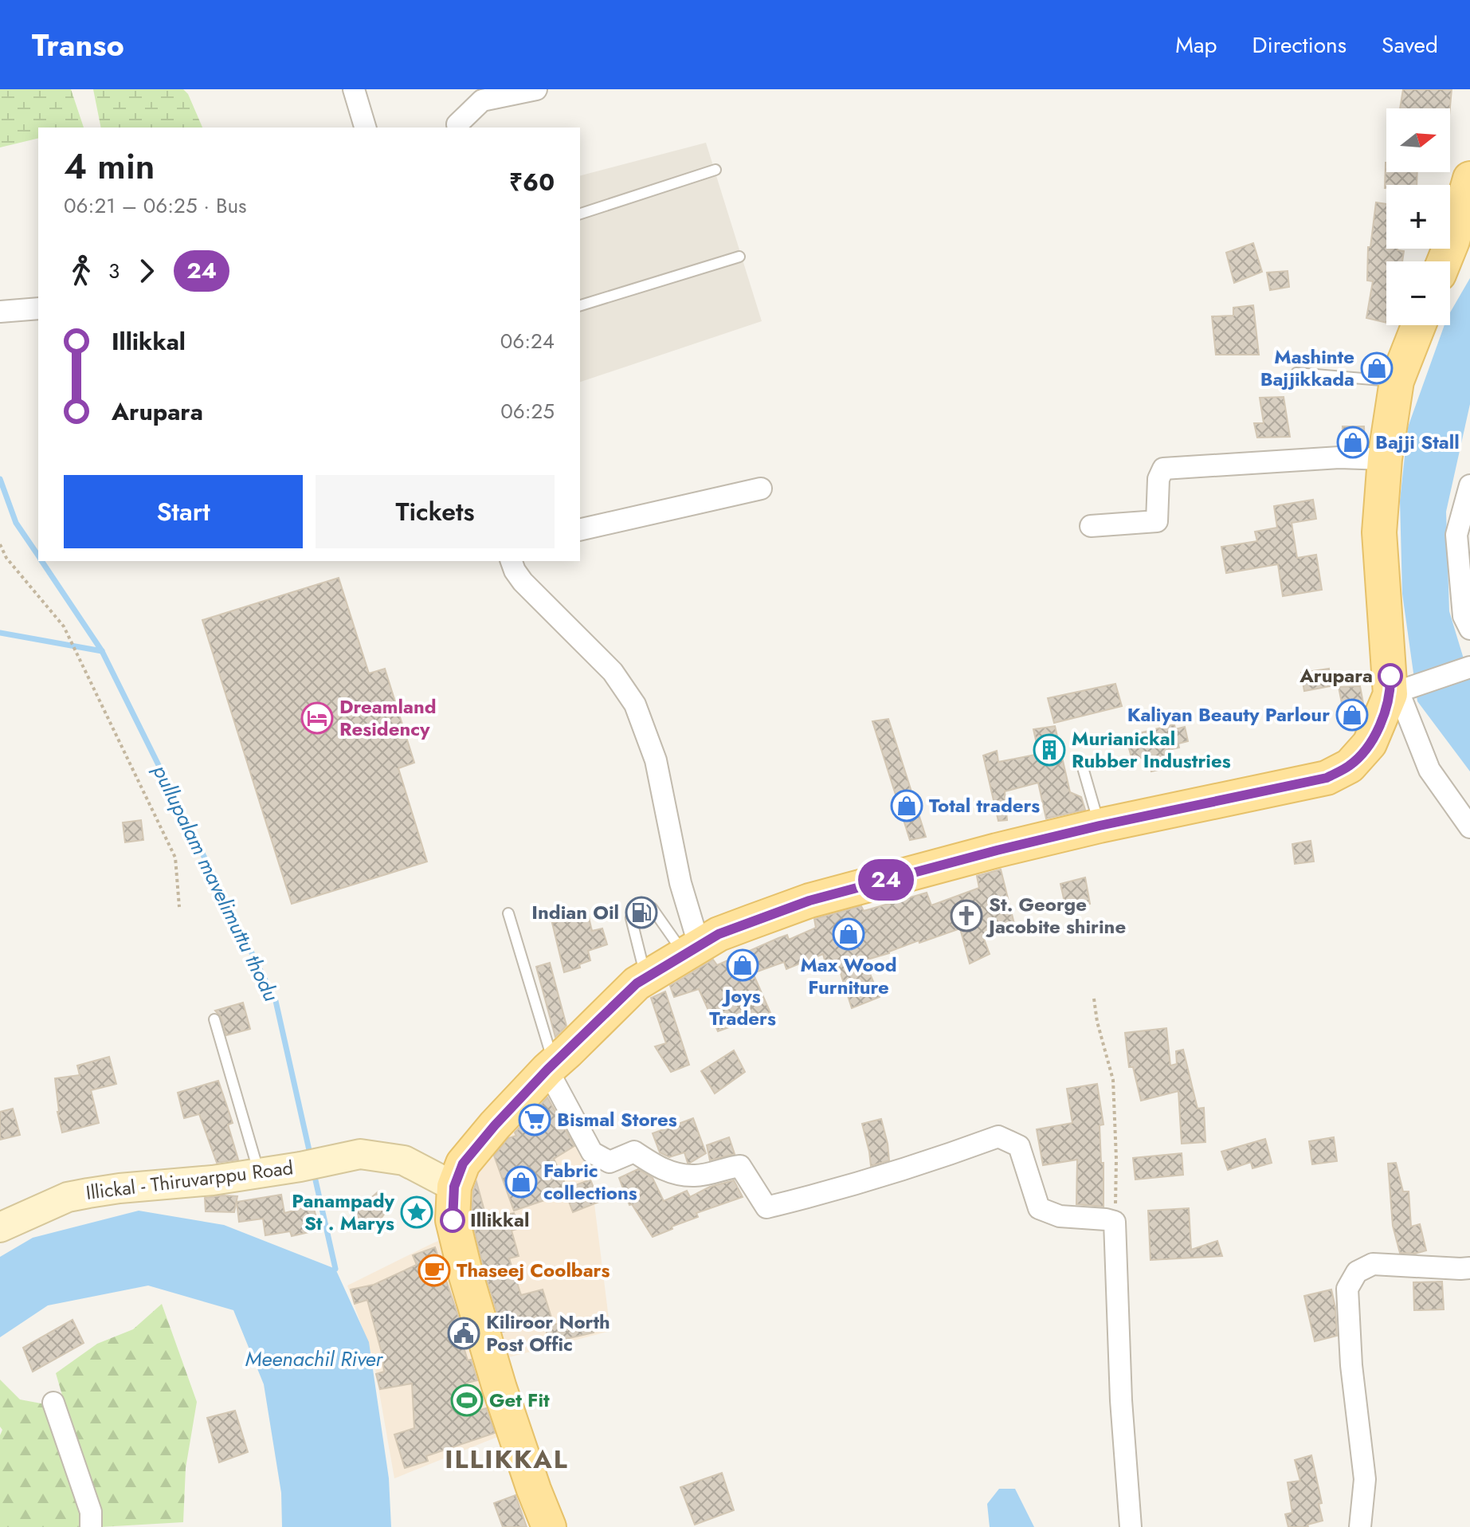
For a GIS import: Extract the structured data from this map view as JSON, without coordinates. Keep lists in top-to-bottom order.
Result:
{
  "streets": {
    "main road": ["Illickal - Thiruvarppu Road"]
  },
  "districts": ["ILLIKKAL"],
  "water": ["pullupalam mavelimuttu thodu", "Meenachil River"],
  "places": {
    "shop": [
      "Mashinte Bajjikkada",
      "Bajji Stall",
      "Kaliyan Beauty Parlour",
      "Total traders",
      "Max Wood Furniture",
      "Joys Traders",
      "Fabric collections"
    ],
    "other": ["Arupara", "Illikkal"],
    "hotel": ["Dreamland Residency"],
    "building": ["Murianickal Rubber Industries"],
    "fuel station": ["Indian Oil"],
    "church": ["St. George Jacobite shirine"],
    "supermarket": ["Bismal Stores"],
    "place": ["Panampady St . Marys"],
    "cafe": ["Thaseej Coolbars"],
    "public building": ["Kiliroor North Post Offic"],
    "sports": ["Get Fit"]
  },
  "lines": ["bus line 24"],
  "north": "right",
  "page": {
    "header": "Transo",
    "nav": ["Map", "Directions", "Saved"],
    "on_map": "24",
    "map_buttons": ["+", "−"],
    "heading": ["4 min", "06:21 – 06:25 · Bus", "₹60"],
    "legs": ["3", "24"],
    "list": [
      {
        "name": "Illikkal",
        "value": "06:24"
      },
      {
        "name": "Arupara",
        "value": "06:25"
      }
    ],
    "buttons": ["Start", "Tickets"]
  }
}
